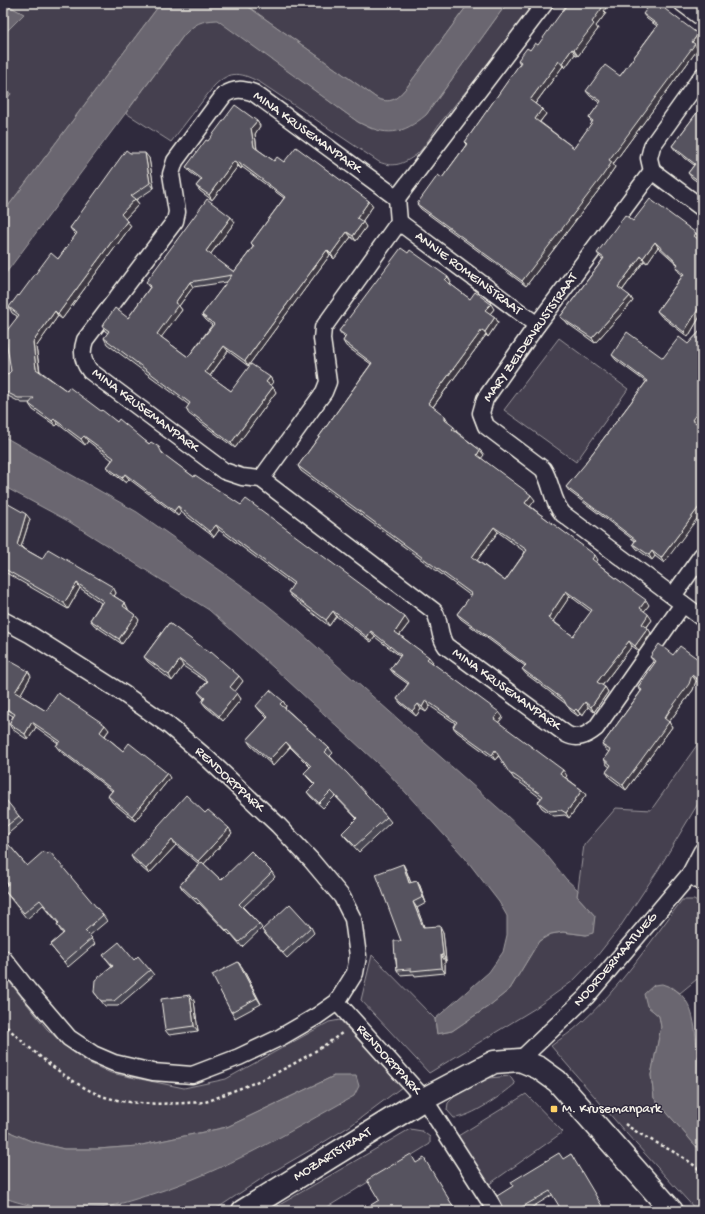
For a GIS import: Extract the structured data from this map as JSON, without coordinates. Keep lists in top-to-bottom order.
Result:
{
  "streets": {
    "street": [
      "MINA KRUSEMANPARK",
      "ANNIE ROMEINSTRAAT",
      "MARY ZELDENRUSTSTRAAT",
      "RENDORPPARK",
      "NOORDERMAATWEG",
      "MOZARTSTRAAT"
    ]
  },
  "crossings": [
    ["MINA KRUSEMANPARK", "ANNIE ROMEINSTRAAT"],
    ["MINA KRUSEMANPARK", "MARY ZELDENRUSTSTRAAT"],
    ["ANNIE ROMEINSTRAAT", "MARY ZELDENRUSTSTRAAT"],
    ["RENDORPPARK", "MOZARTSTRAAT"],
    ["NOORDERMAATWEG", "MOZARTSTRAAT"]
  ],
  "places": {
    "transit": ["M. Krusemanpark"]
  }
}
